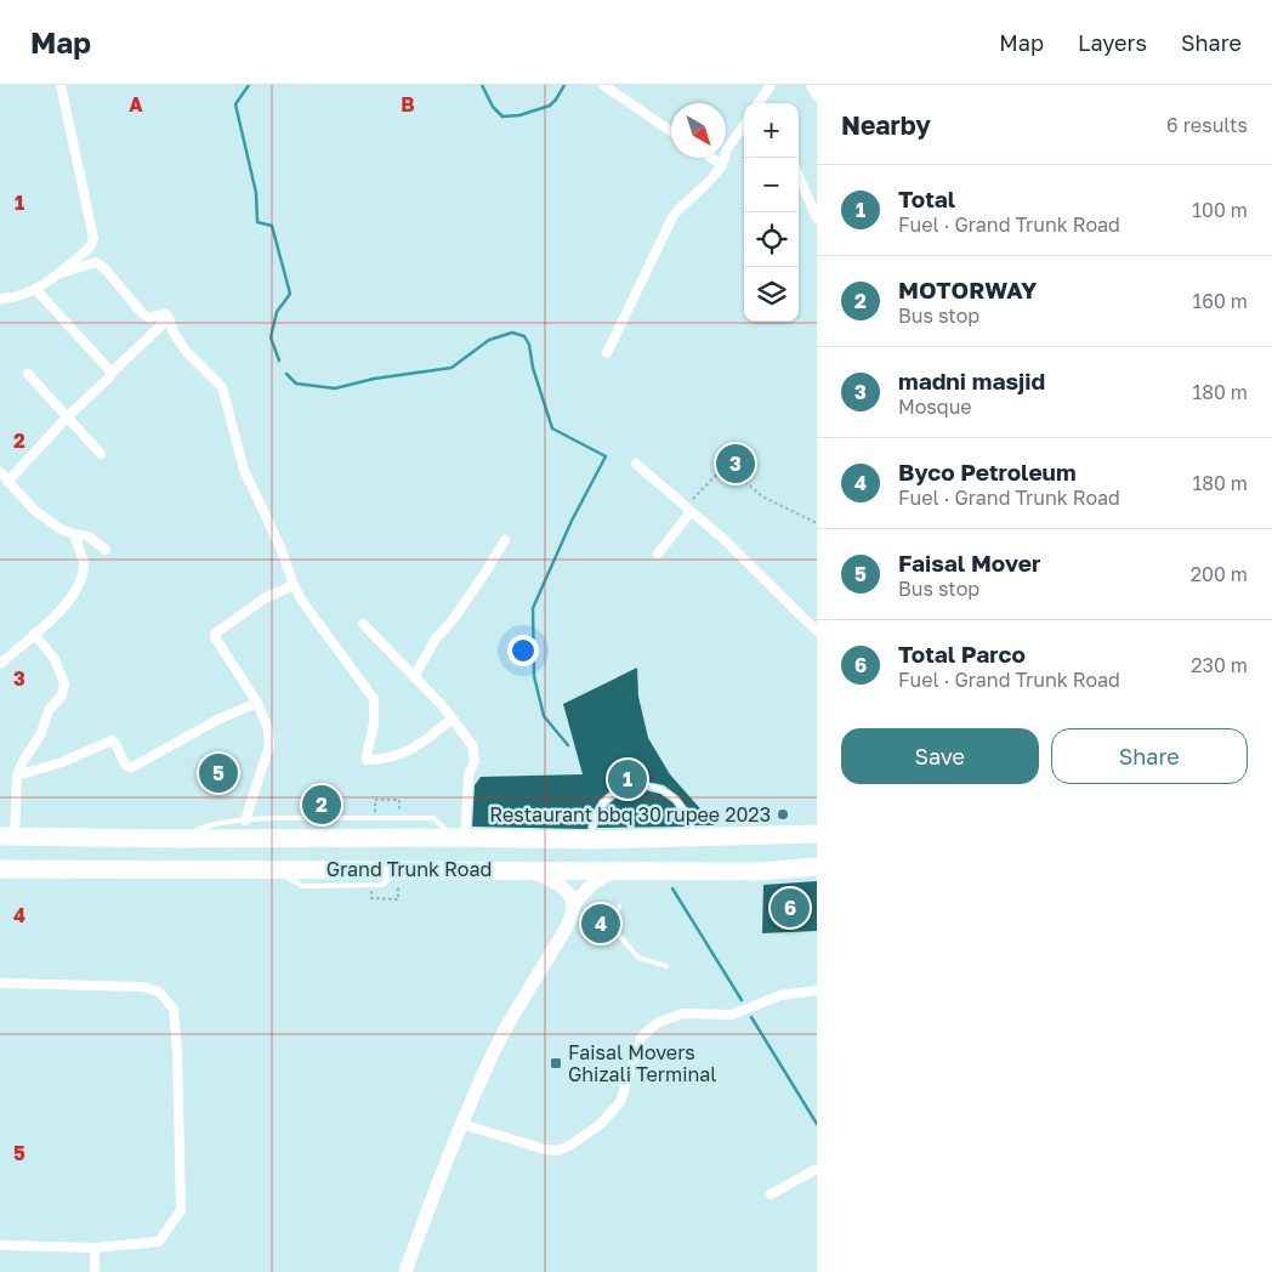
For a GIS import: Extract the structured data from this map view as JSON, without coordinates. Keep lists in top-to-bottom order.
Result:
{
  "streets": {
    "highway": ["Grand Trunk Road"]
  },
  "places": {
    "other": ["Restaurant bbq 30 rupee 2023"],
    "transit": ["Faisal Movers Ghizali Terminal"]
  },
  "north": "bottom right",
  "page": {
    "header": "Map",
    "nav": ["Map", "Layers", "Share"],
    "heading": ["Nearby", "6 results"],
    "map_buttons": ["+", "−"],
    "list": [
      {
        "mark": "1",
        "name": "Total",
        "note": "Fuel · Grand Trunk Road",
        "value": "100 m"
      },
      {
        "mark": "2",
        "name": "MOTORWAY",
        "note": "Bus stop",
        "value": "160 m"
      },
      {
        "mark": "3",
        "name": "madni masjid",
        "note": "Mosque",
        "value": "180 m"
      },
      {
        "mark": "4",
        "name": "Byco Petroleum",
        "note": "Fuel · Grand Trunk Road",
        "value": "180 m"
      },
      {
        "mark": "5",
        "name": "Faisal Mover",
        "note": "Bus stop",
        "value": "200 m"
      },
      {
        "mark": "6",
        "name": "Total Parco",
        "note": "Fuel · Grand Trunk Road",
        "value": "230 m"
      }
    ],
    "pins": [
      "3",
      "5",
      "1",
      "2",
      "6",
      "4"
    ],
    "buttons": ["Save", "Share"]
  },
  "grid": {
    "columns": ["A", "B"],
    "rows": [
      "1",
      "2",
      "3",
      "4",
      "5"
    ]
  }
}
